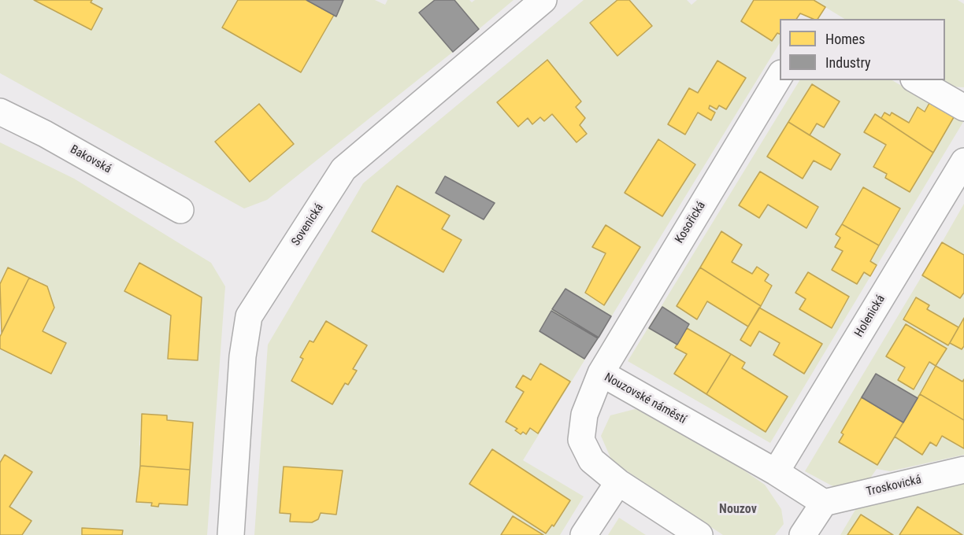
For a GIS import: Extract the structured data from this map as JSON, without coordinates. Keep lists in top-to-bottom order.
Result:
{
  "streets": {
    "street": [
      "Bakovská",
      "Kosořická",
      "Sovenická",
      "Holenická",
      "Nouzovské náměstí",
      "Troskovická"
    ]
  },
  "crossings": [
    ["Kosořická", "Nouzovské náměstí"],
    ["Holenická", "Nouzovské náměstí"],
    ["Nouzovské náměstí", "Troskovická"]
  ],
  "districts": ["Nouzov"],
  "legend": ["Homes", "Industry"]
}
